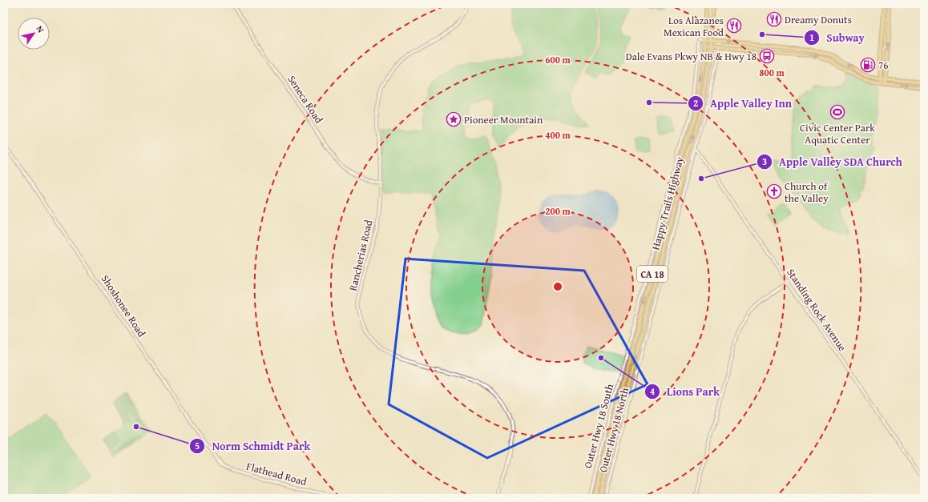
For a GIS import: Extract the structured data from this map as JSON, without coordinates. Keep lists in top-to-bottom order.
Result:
{
  "streets": {
    "main road": ["Happy Trails Highway", "CA 18"],
    "street": [
      "Seneca Road",
      "Rancherias Road",
      "Shoshonee Road",
      "Standing Rock Avenue",
      "Outer Hwy 18 South",
      "Outer Hwy 18 North",
      "Flathead Road"
    ]
  },
  "crossings": [
    ["Seneca Road", "Rancherias Road"],
    ["Happy Trails Highway", "Outer Hwy 18 South"],
    ["Shoshonee Road", "Flathead Road"],
    ["Standing Rock Avenue", "Outer Hwy 18 North"]
  ],
  "places": {
    "restaurant": ["Dreamy Donuts", "Los Alazanes Mexican Food"],
    "other": [
      "Subway",
      "Apple Valley Inn",
      "Apple Valley SDA Church",
      "Lions Park",
      "Norm Schmidt Park"
    ],
    "bus stop": ["Dale Evans Pkwy NB & Hwy 18"],
    "fuel station": ["76"],
    "sports": ["Civic Center Park Aquatic Center"],
    "place": ["Pioneer Mountain"],
    "church": ["Church of the Valley"]
  },
  "north": "top right",
  "rings": [
    "600 m",
    "800 m",
    "400 m",
    "200 m"
  ]
}
